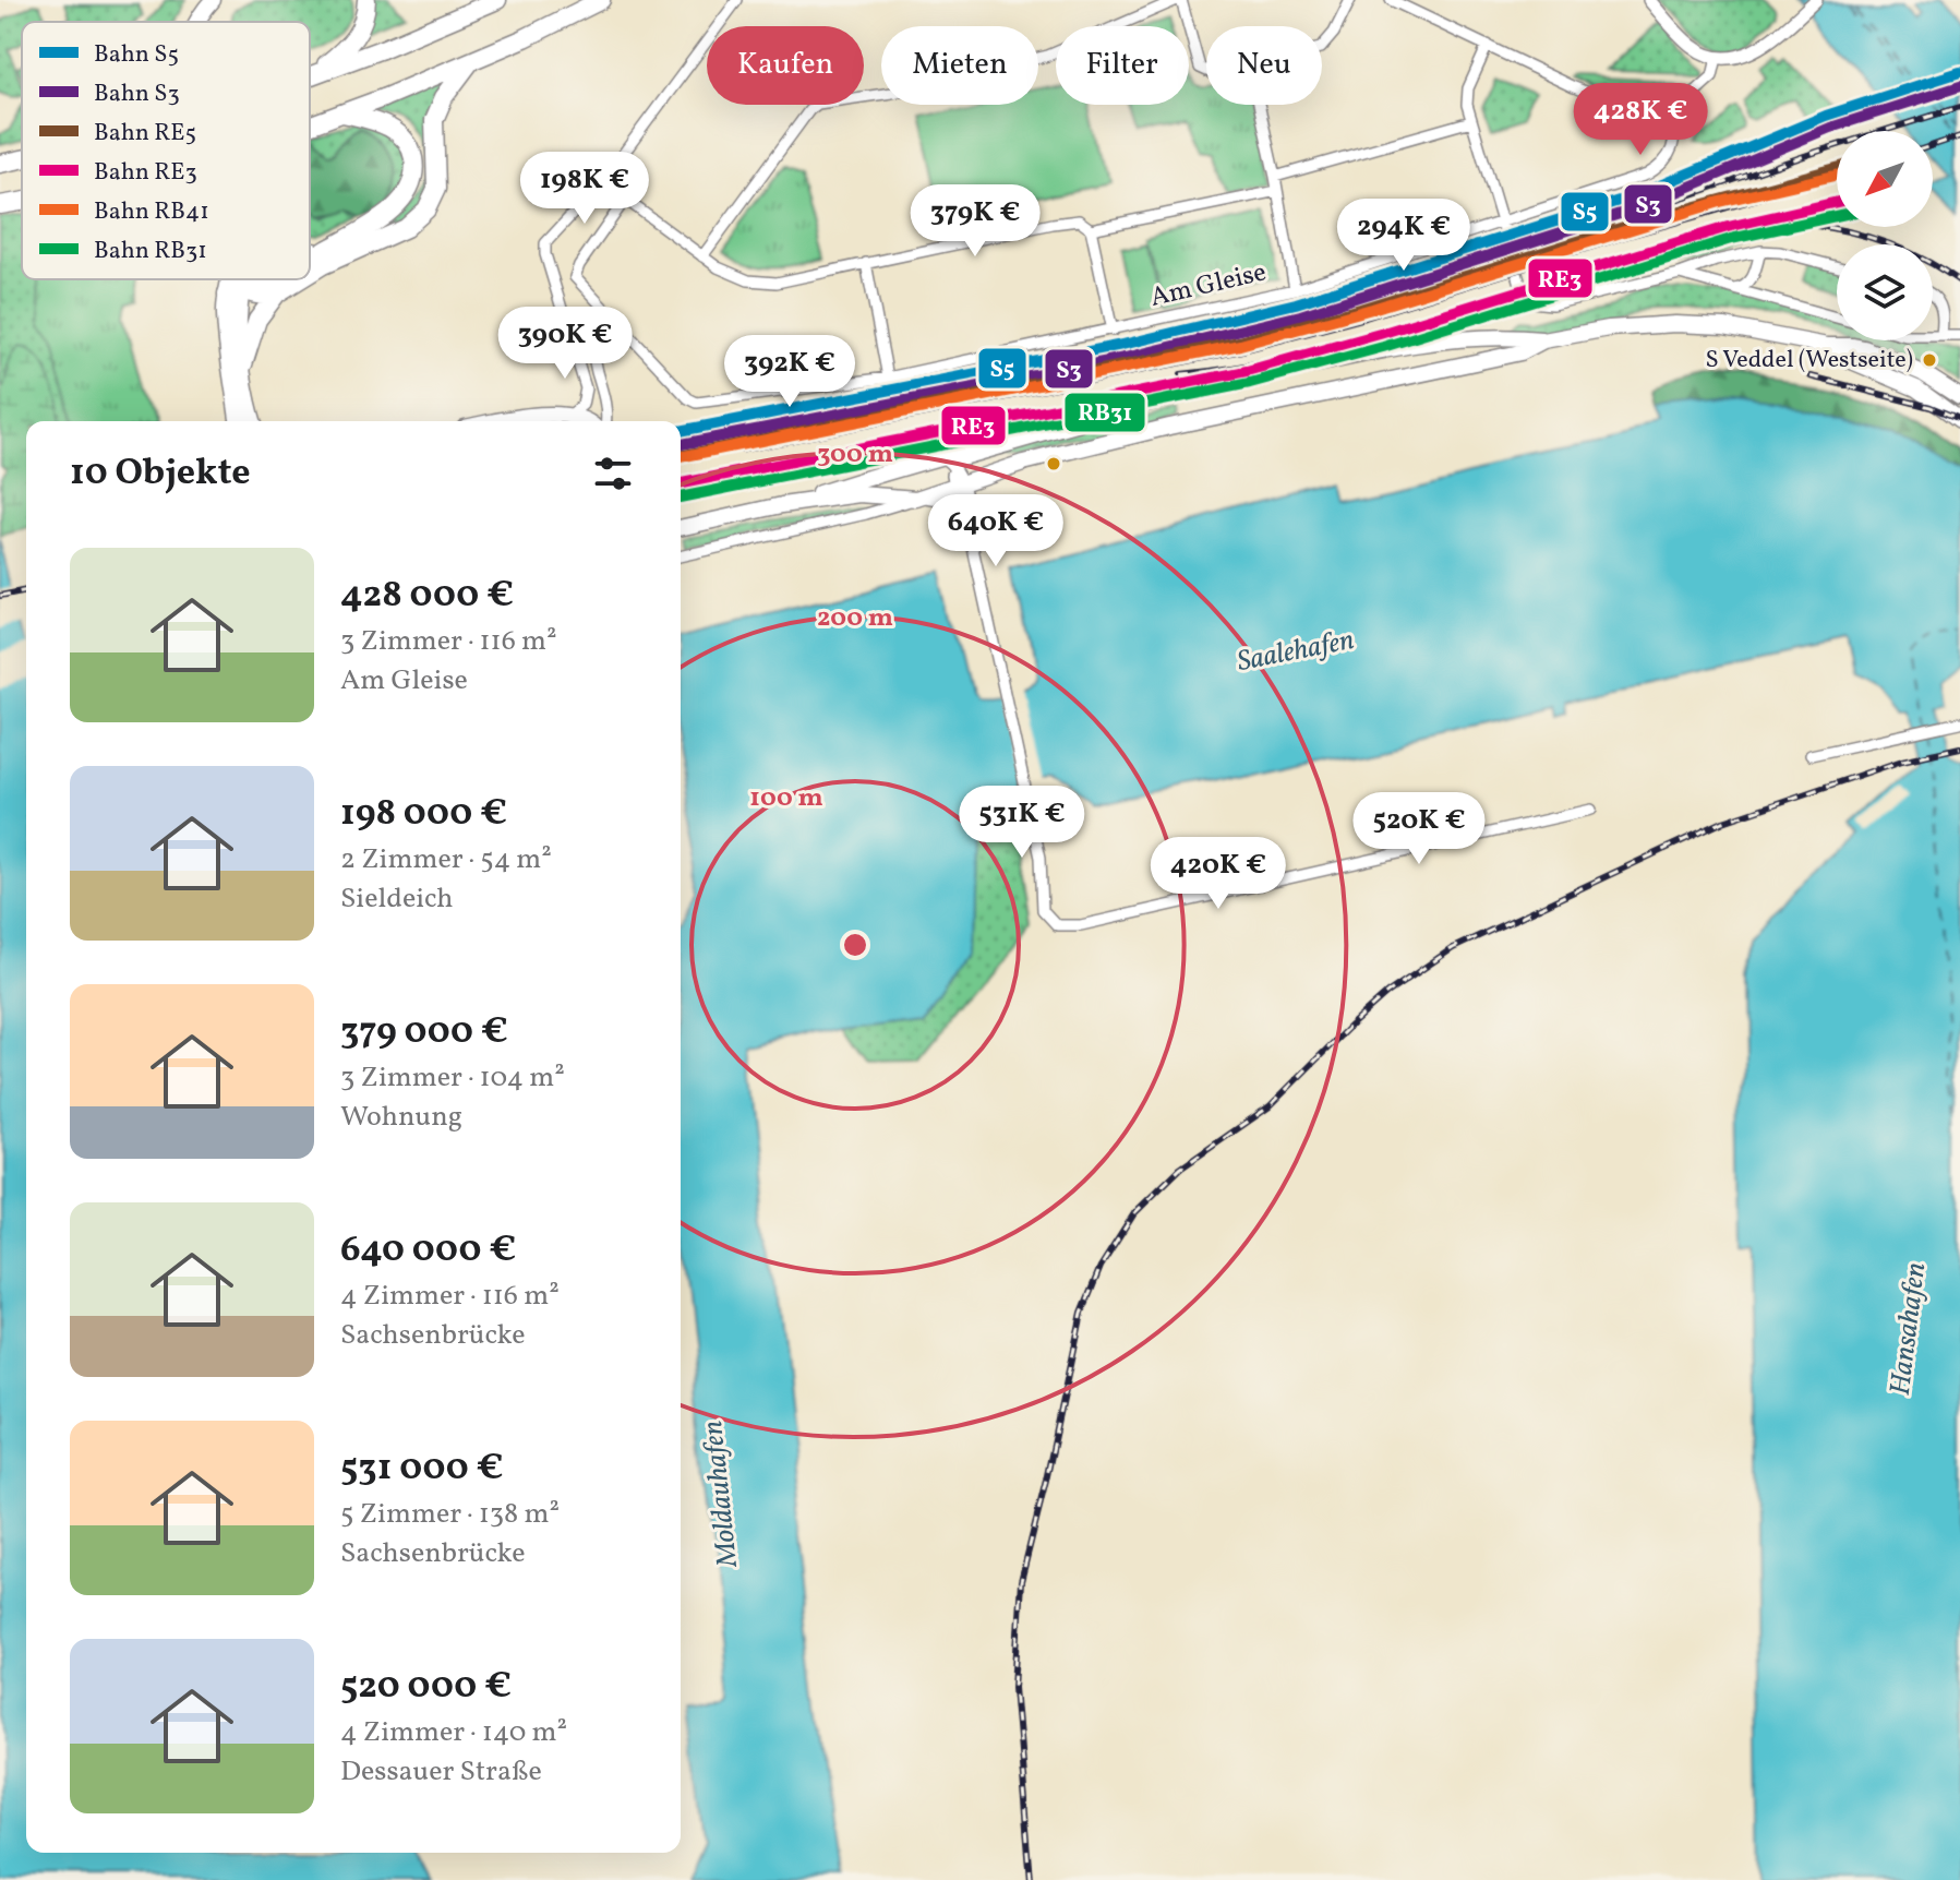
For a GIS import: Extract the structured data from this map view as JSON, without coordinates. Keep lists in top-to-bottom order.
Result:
{
  "streets": {
    "street": ["Am Gleise"]
  },
  "water": ["Saalehafen", "Hansahafen", "Moldauhafen"],
  "places": ["S Veddel (Westseite)"],
  "lines": [
    "rail line S5",
    "rail line S3",
    "rail line RE5",
    "rail line RB41",
    "rail line RE3",
    "rail line RB31"
  ],
  "legend": [
    "Bahn S5",
    "Bahn S3",
    "Bahn RE5",
    "Bahn RE3",
    "Bahn RB41",
    "Bahn RB31"
  ],
  "north": "bottom left",
  "page": {
    "chip": [
      "Kaufen",
      "Mieten",
      "Filter",
      "Neu"
    ],
    "price": [
      "428K €",
      "198K €",
      "379K €",
      "294K €",
      "390K €",
      "392K €",
      "640K €",
      "531K €",
      "520K €",
      "420K €"
    ],
    "heading": "10 Objekte",
    "list": [
      {
        "name": "428 000 €",
        "note": "3 Zimmer · 116 m² · Am Gleise"
      },
      {
        "name": "198 000 €",
        "note": "2 Zimmer · 54 m² · Sieldeich"
      },
      {
        "name": "379 000 €",
        "note": "3 Zimmer · 104 m² · Wohnung"
      },
      {
        "name": "640 000 €",
        "note": "4 Zimmer · 116 m² · Sachsenbrücke"
      },
      {
        "name": "531 000 €",
        "note": "5 Zimmer · 138 m² · Sachsenbrücke"
      },
      {
        "name": "520 000 €",
        "note": "4 Zimmer · 140 m² · Dessauer Straße"
      }
    ]
  },
  "rings": ["300 m", "200 m", "100 m"]
}
